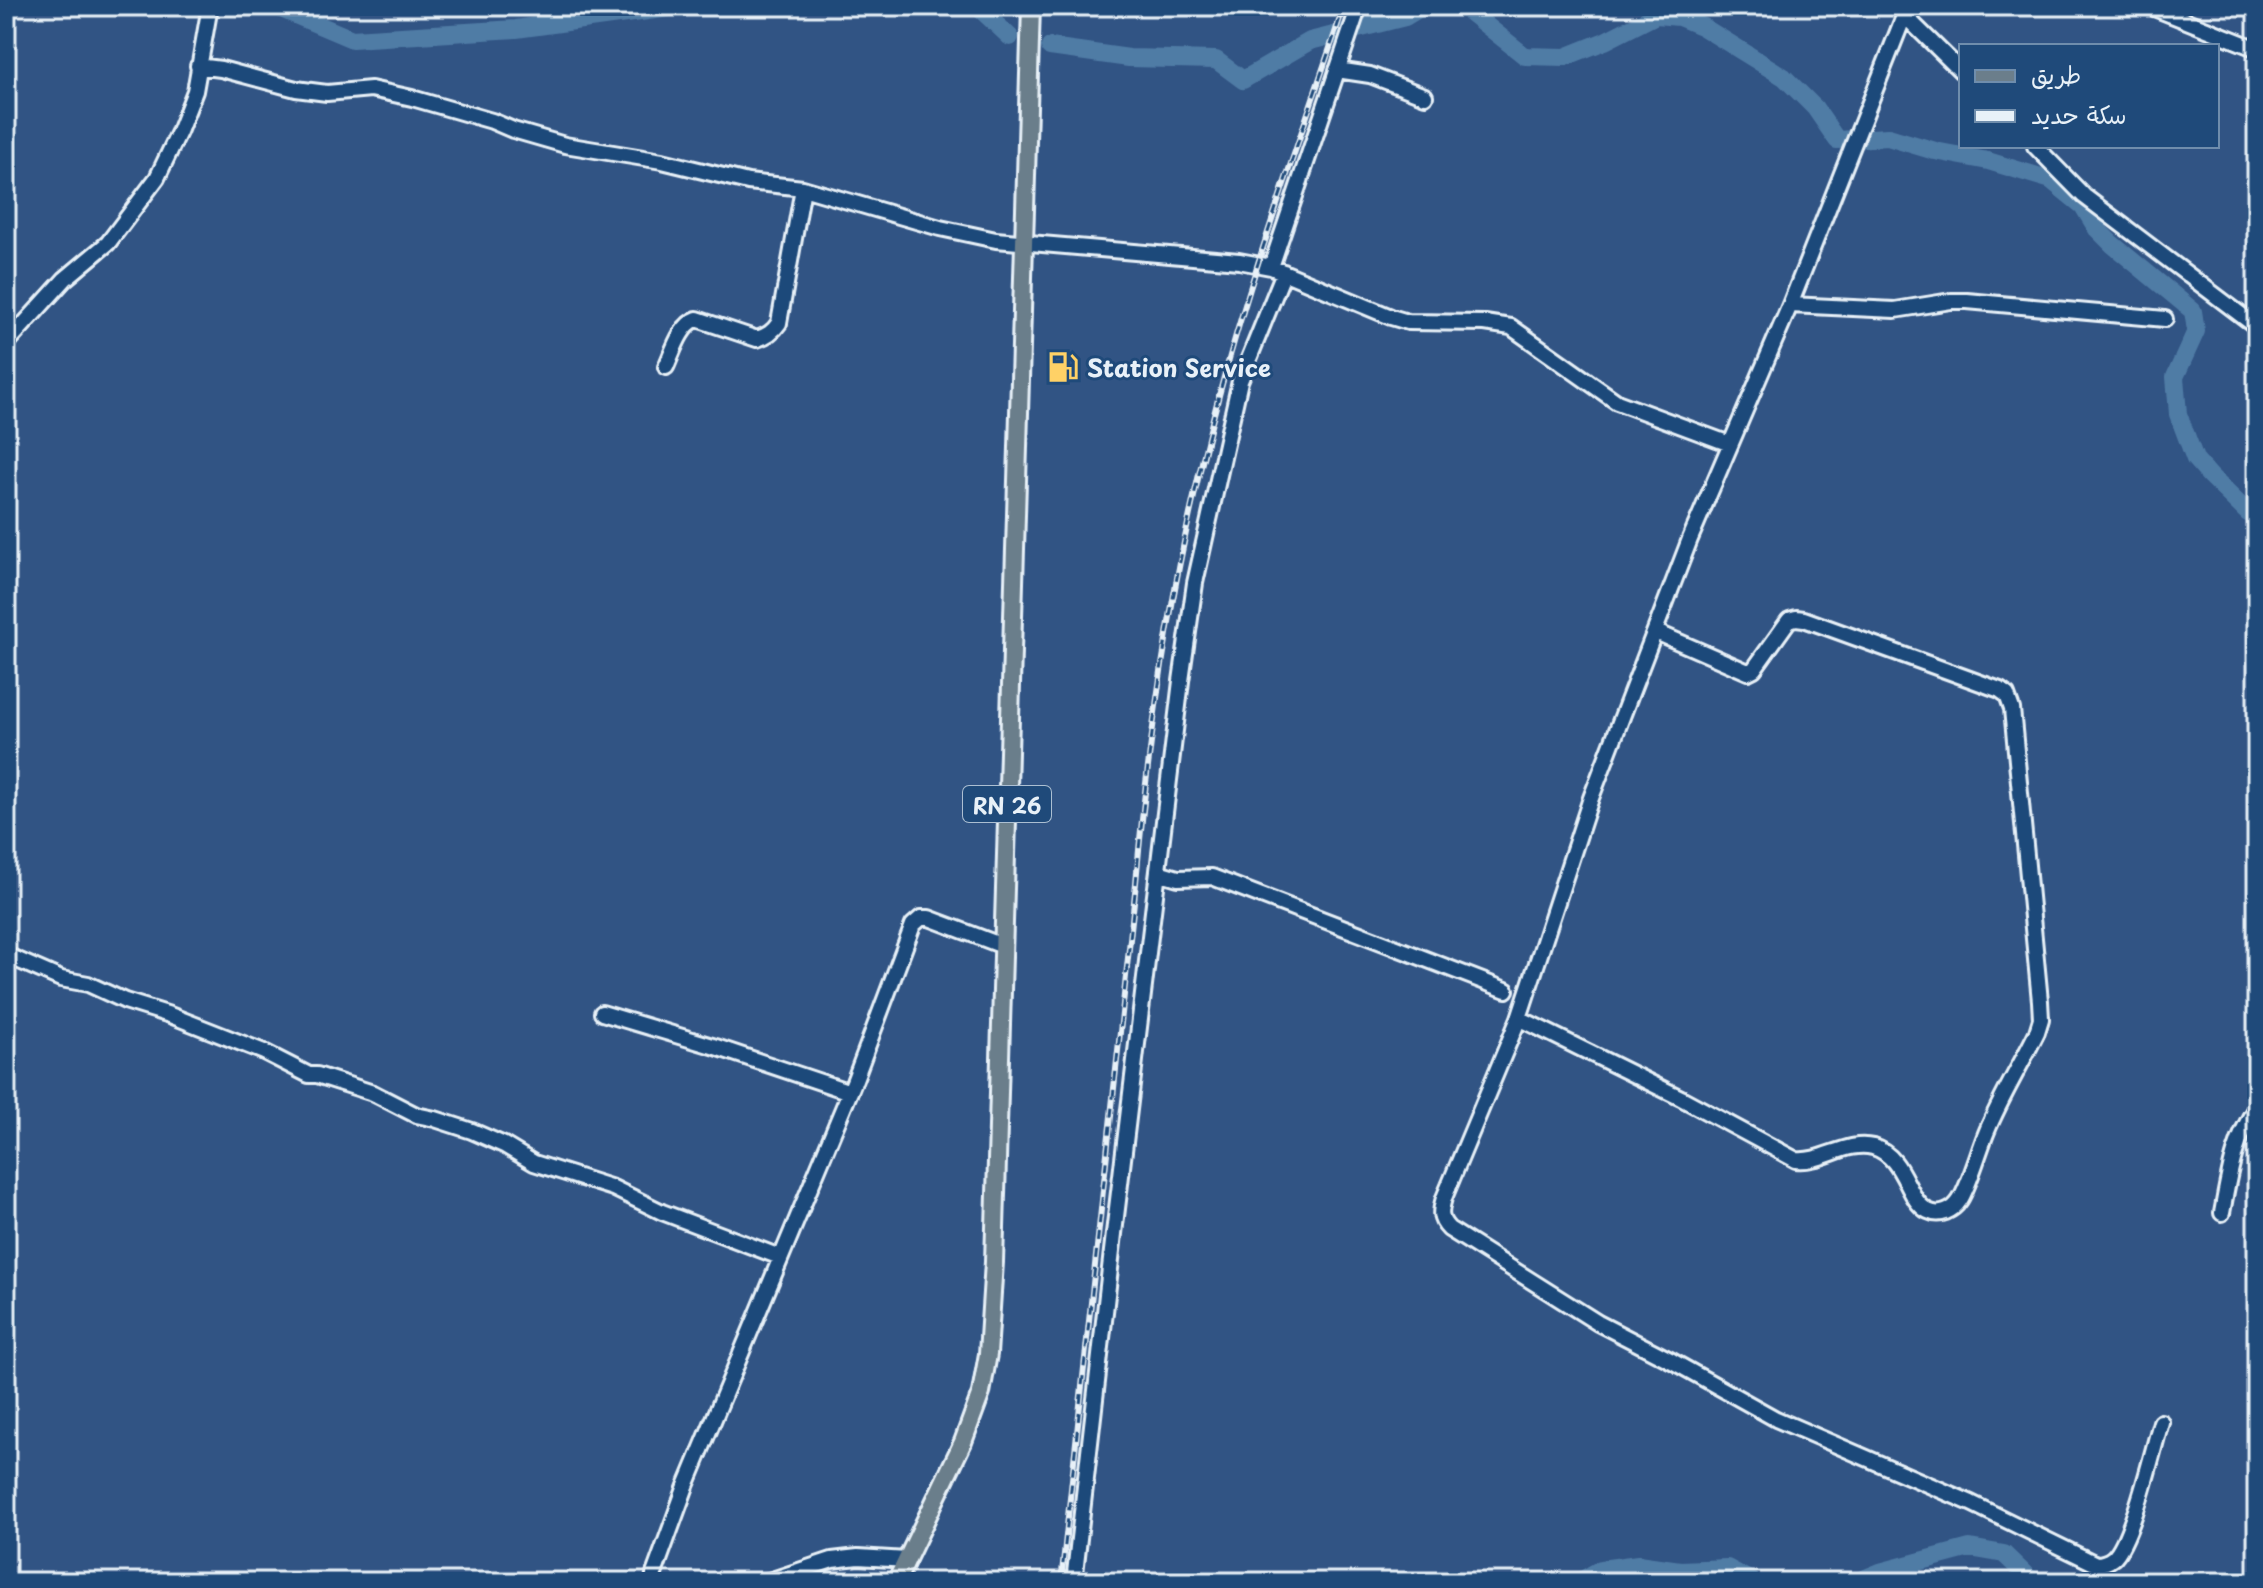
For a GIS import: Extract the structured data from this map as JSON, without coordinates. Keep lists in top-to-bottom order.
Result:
{
  "streets": {
    "main road": ["RN 26"]
  },
  "places": {
    "fuel station": ["Station Service"]
  },
  "legend": ["طريق", "سكة حديد"]
}
